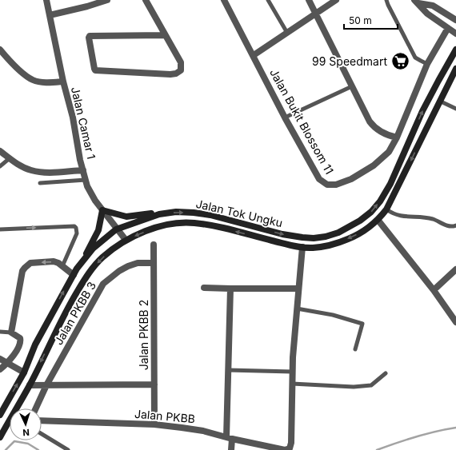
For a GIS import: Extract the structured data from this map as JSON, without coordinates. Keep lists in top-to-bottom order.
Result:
{
  "streets": {
    "main road": ["Jalan Tok Ungku"],
    "street": [
      "Jalan Bukit Blossom 11",
      "Jalan Camar 1",
      "Jalan PKBB 3",
      "Jalan PKBB 2",
      "Jalan PKBB"
    ]
  },
  "crossings": [
    ["Jalan Camar 1", "Jalan Tok Ungku"],
    ["Jalan PKBB 3", "Jalan PKBB 2"],
    ["Jalan PKBB 2", "Jalan PKBB"]
  ],
  "places": {
    "supermarket": ["99 Speedmart"]
  },
  "scale_bar": "50 m",
  "north": "bottom"
}
